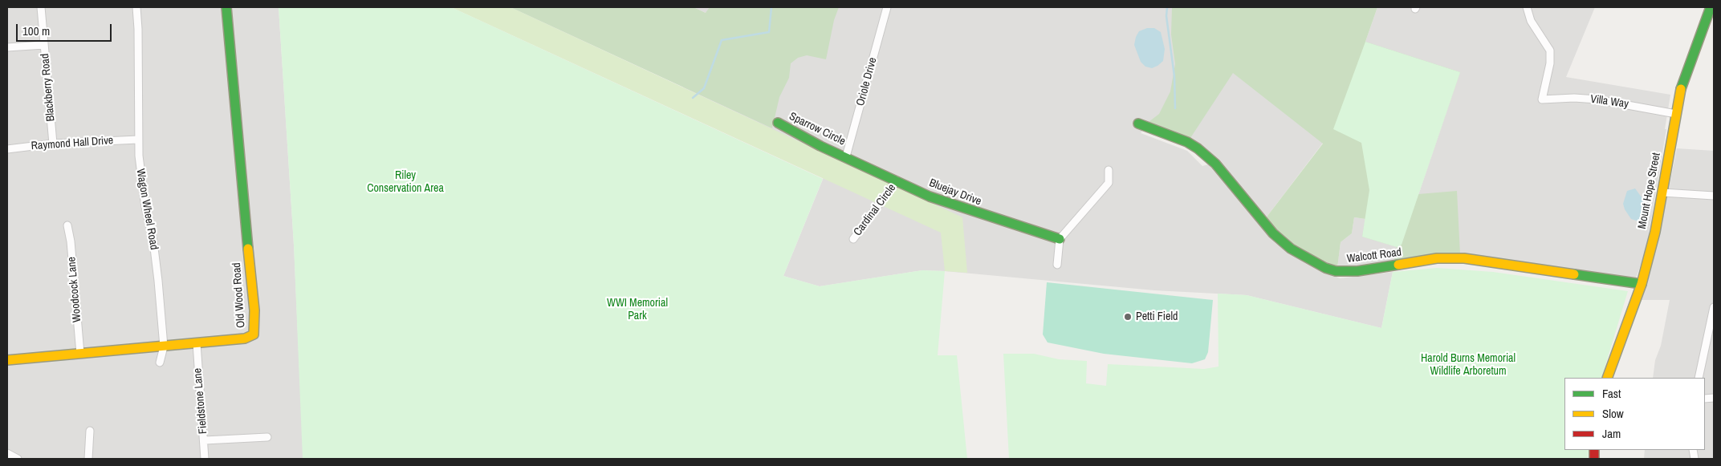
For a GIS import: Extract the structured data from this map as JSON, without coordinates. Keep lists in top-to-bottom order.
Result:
{
  "streets": {
    "street": [
      "Oriole Drive",
      "Blackberry Road",
      "Villa Way",
      "Sparrow Circle",
      "Raymond Hall Drive",
      "Mount Hope Street",
      "Bluejay Drive",
      "Wagon Wheel Road",
      "Cardinal Circle",
      "Walcott Road",
      "Woodcock Lane",
      "Old Wood Road",
      "Fieldstone Lane"
    ]
  },
  "crossings": [
    ["Oriole Drive", "Sparrow Circle"],
    ["Oriole Drive", "Bluejay Drive"],
    ["Blackberry Road", "Raymond Hall Drive"],
    ["Villa Way", "Mount Hope Street"],
    ["Sparrow Circle", "Bluejay Drive"],
    ["Raymond Hall Drive", "Wagon Wheel Road"],
    ["Mount Hope Street", "Walcott Road"],
    ["Bluejay Drive", "Cardinal Circle"],
    ["Wagon Wheel Road", "Old Wood Road"],
    ["Woodcock Lane", "Old Wood Road"],
    ["Old Wood Road", "Fieldstone Lane"]
  ],
  "parks": ["Riley Conservation Area", "WWI Memorial Park", "Harold Burns Memorial Wildlife Arboretum"],
  "places": ["Petti Field"],
  "legend": ["Fast", "Slow", "Jam"],
  "scale_bar": "100 m"
}
